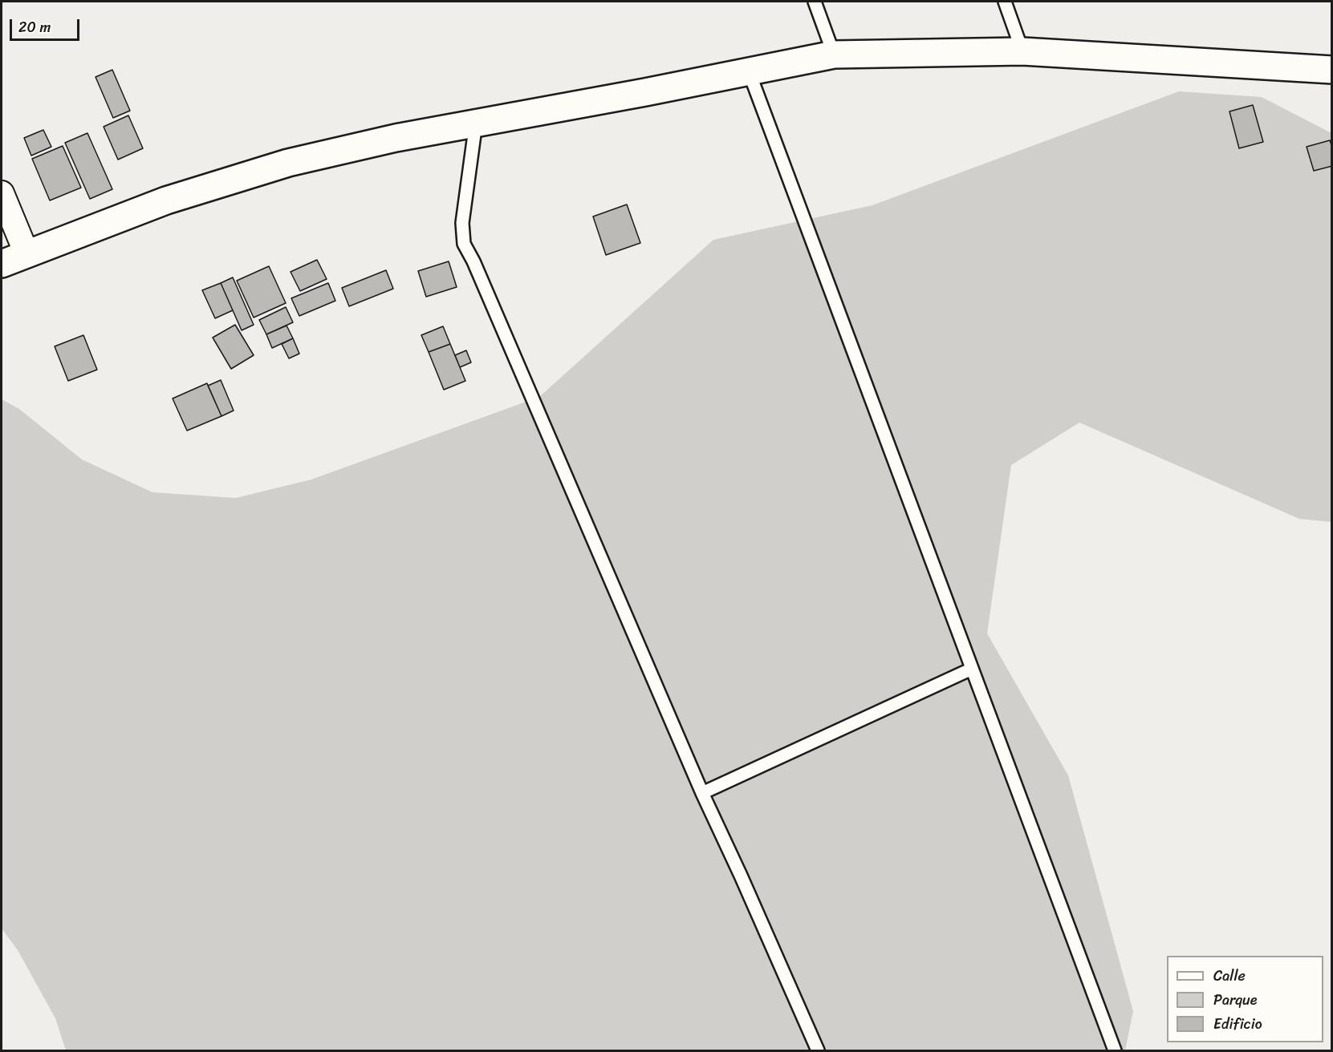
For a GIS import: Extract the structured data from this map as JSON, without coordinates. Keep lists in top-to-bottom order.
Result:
{
  "legend": ["Calle", "Parque", "Edificio"],
  "scale_bar": "20 m"
}
